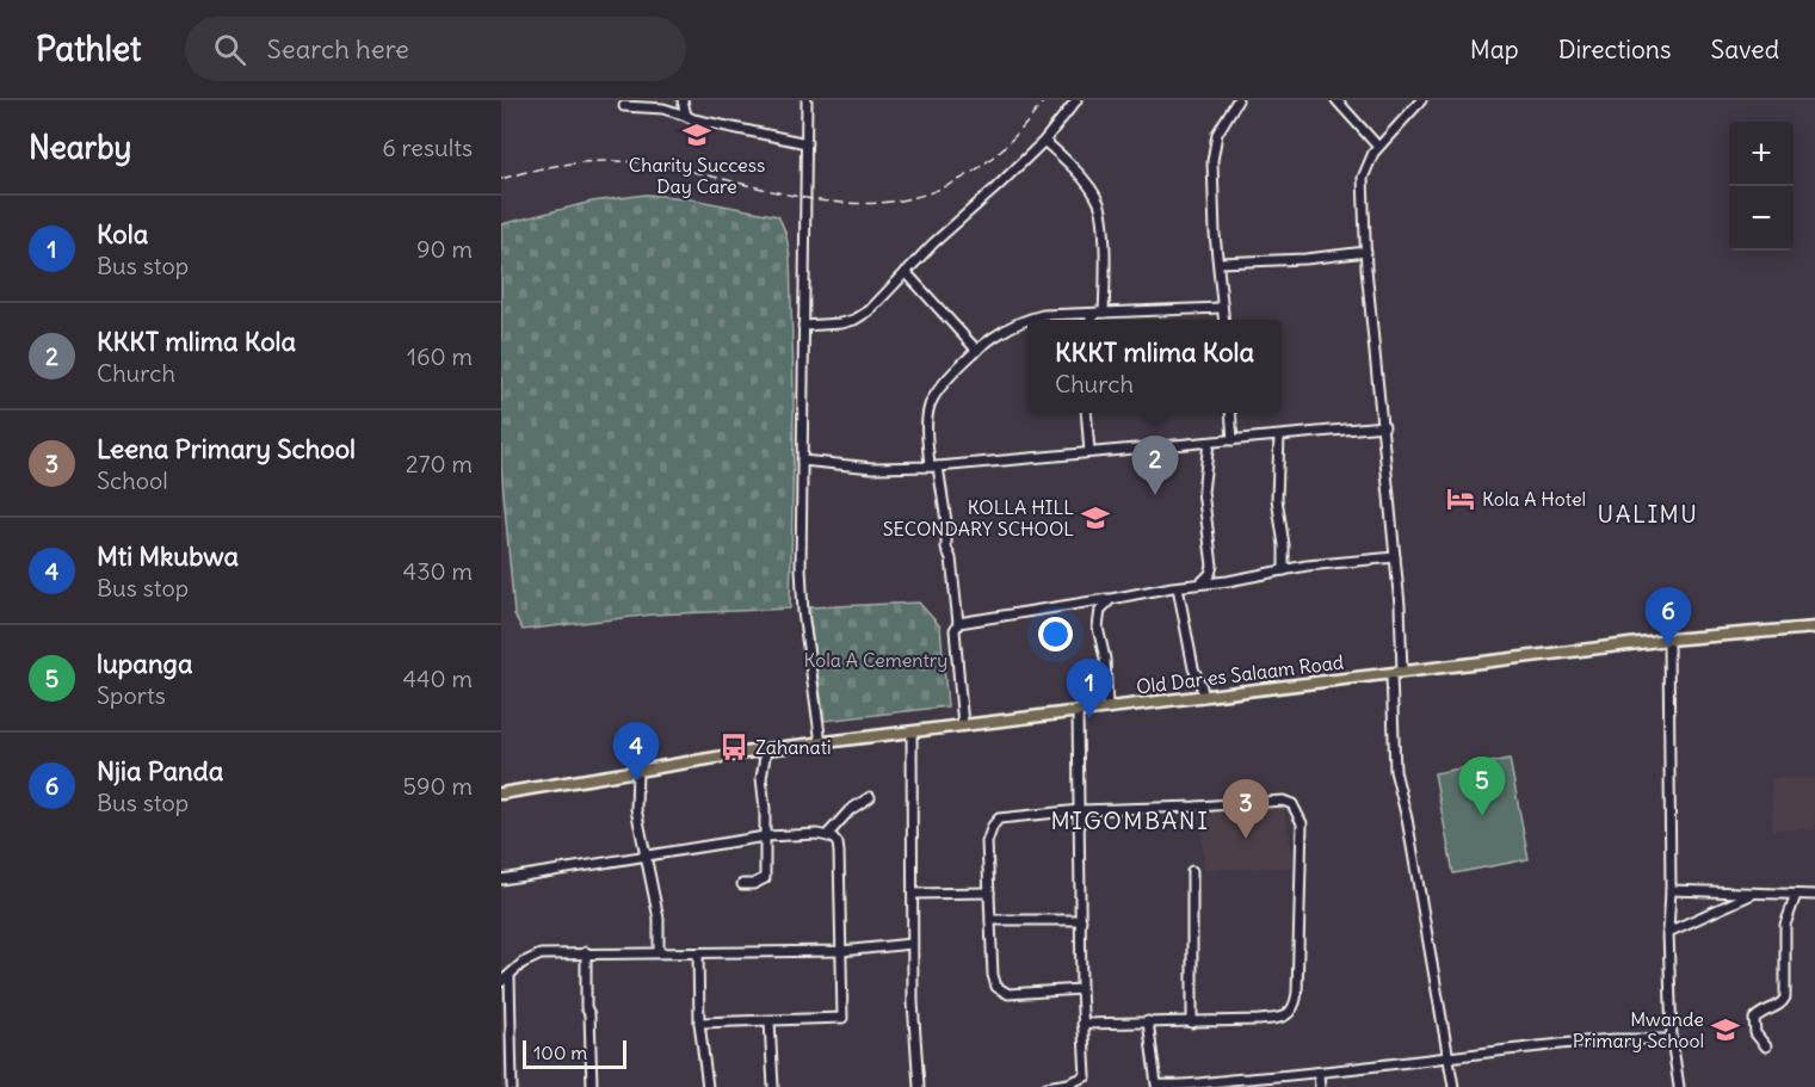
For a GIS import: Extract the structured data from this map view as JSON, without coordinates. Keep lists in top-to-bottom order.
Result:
{
  "streets": {
    "main road": ["Old Dar es Salaam Road"]
  },
  "districts": ["UALIMU", "MIGOMBANI"],
  "parks": ["Kola A Cementry"],
  "places": {
    "school or university": ["Charity Success Day Care", "KOLLA HILL SECONDARY SCHOOL", "Mwande Primary School"],
    "hotel": ["Kola A Hotel"],
    "bus stop": ["Zahanati"]
  },
  "scale_bar": "100 m",
  "page": {
    "header": "Pathlet",
    "search": "Search here",
    "nav": ["Map", "Directions", "Saved"],
    "heading": ["Nearby", "6 results"],
    "map_buttons": ["+", "−"],
    "list": [
      {
        "mark": "1",
        "name": "Kola",
        "note": "Bus stop",
        "value": "90 m"
      },
      {
        "mark": "2",
        "name": "KKKT mlima Kola",
        "note": "Church",
        "value": "160 m"
      },
      {
        "mark": "3",
        "name": "Leena Primary School",
        "note": "School",
        "value": "270 m"
      },
      {
        "mark": "4",
        "name": "Mti Mkubwa",
        "note": "Bus stop",
        "value": "430 m"
      },
      {
        "mark": "5",
        "name": "lupanga",
        "note": "Sports",
        "value": "440 m"
      },
      {
        "mark": "6",
        "name": "Njia Panda",
        "note": "Bus stop",
        "value": "590 m"
      }
    ],
    "popup": ["KKKT mlima Kola", "Church"],
    "pins": [
      "2",
      "6",
      "1",
      "4",
      "5",
      "3"
    ],
    "scale": "100 m"
  }
}
